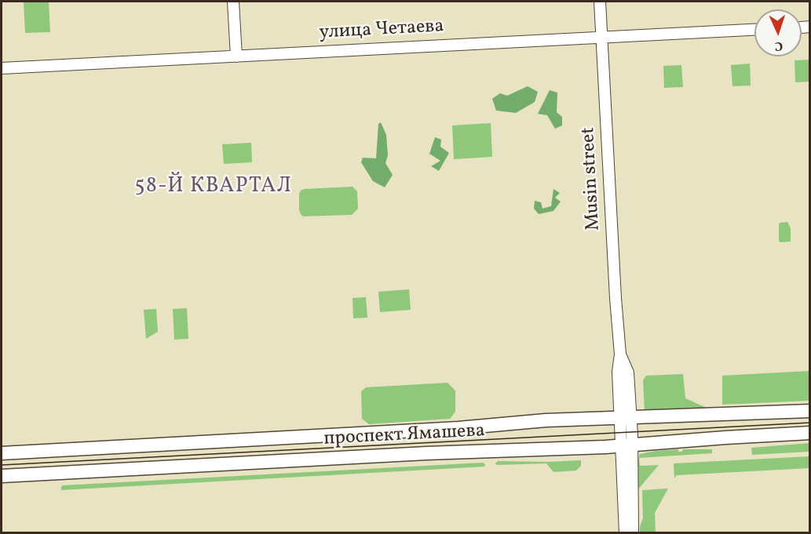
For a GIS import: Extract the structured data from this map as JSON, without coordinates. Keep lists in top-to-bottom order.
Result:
{
  "streets": {
    "main road": ["проспект Ямашева"],
    "street": ["улица Четаева", "Musin street"]
  },
  "crossings": [
    ["улица Четаева", "Musin street"],
    ["Musin street", "проспект Ямашева"]
  ],
  "districts": ["58-Й КВАРТАЛ"],
  "north": "bottom"
}
